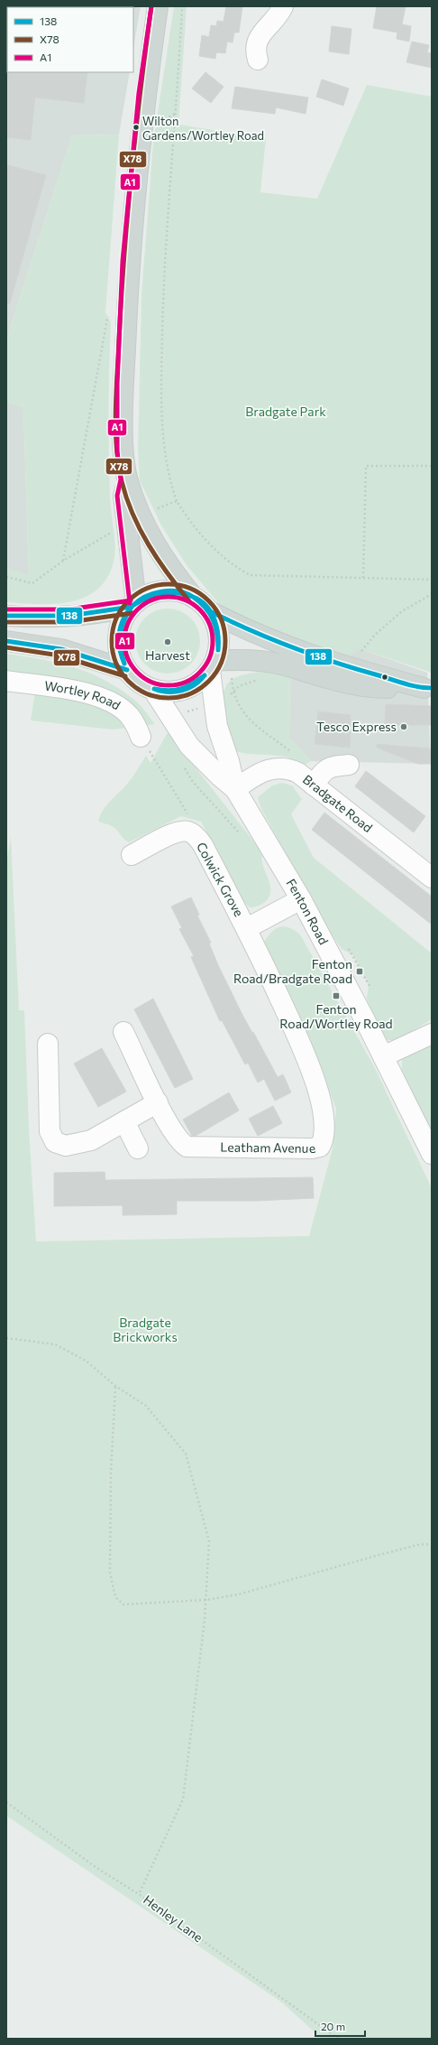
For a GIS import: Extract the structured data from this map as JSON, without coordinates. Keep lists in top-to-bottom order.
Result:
{
  "streets": {
    "street": [
      "Wortley Road",
      "Bradgate Road",
      "Colwick Grove",
      "Fenton Road",
      "Leatham Avenue"
    ],
    "path": ["Henley Lane"]
  },
  "crossings": [
    ["Bradgate Road", "Fenton Road"],
    ["Colwick Grove", "Leatham Avenue"]
  ],
  "parks": ["Bradgate Park", "Bradgate Brickworks"],
  "places": {
    "other": ["Wilton Gardens/Wortley Road", "Harvest", "Tesco Express"],
    "transit": ["Fenton Road/Bradgate Road", "Fenton Road/Wortley Road"]
  },
  "lines": ["transit line X78", "transit line A1", "transit line 138"],
  "legend": ["138", "X78", "A1"],
  "scale_bar": "20 m"
}
